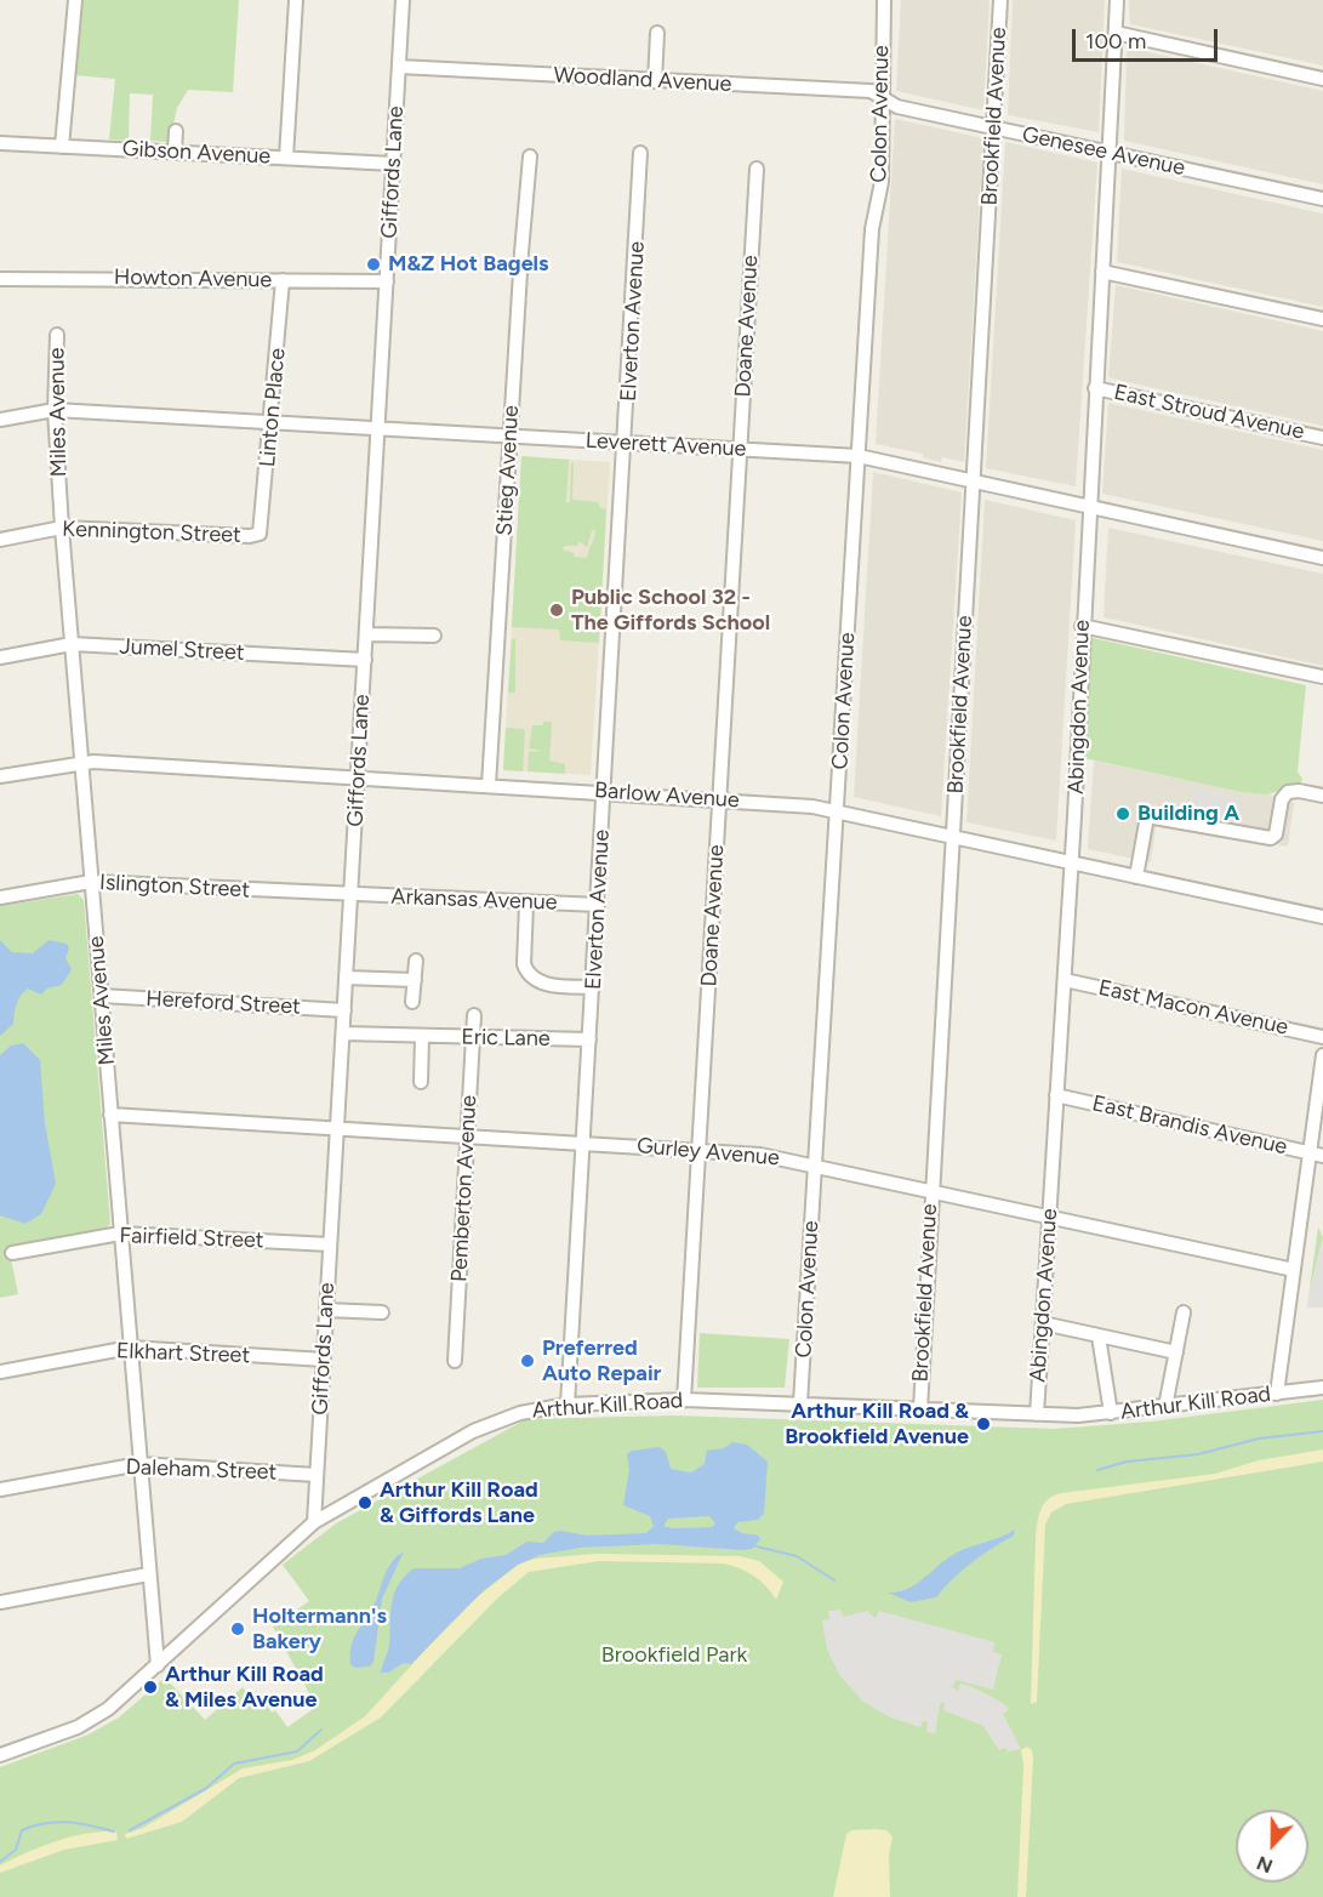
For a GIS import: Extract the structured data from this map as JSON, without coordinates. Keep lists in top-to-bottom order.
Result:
{
  "streets": {
    "street": [
      "Woodland Avenue",
      "Colon Avenue",
      "Brookfield Avenue",
      "Genesee Avenue",
      "Gibson Avenue",
      "Giffords Lane",
      "Howton Avenue",
      "Elverton Avenue",
      "Doane Avenue",
      "Linton Place",
      "Miles Avenue",
      "East Stroud Avenue",
      "Leverett Avenue",
      "Stieg Avenue",
      "Kennington Street",
      "Jumel Street",
      "Abingdon Avenue",
      "Barlow Avenue",
      "Islington Street",
      "Arkansas Avenue",
      "Hereford Street",
      "East Macon Avenue",
      "Eric Lane",
      "East Brandis Avenue",
      "Gurley Avenue",
      "Pemberton Avenue",
      "Fairfield Street",
      "Elkhart Street",
      "Arthur Kill Road",
      "Daleham Street"
    ]
  },
  "crossings": [
    ["Woodland Avenue", "Colon Avenue"],
    ["Woodland Avenue", "Genesee Avenue"],
    ["Woodland Avenue", "Giffords Lane"],
    ["Colon Avenue", "Genesee Avenue"],
    ["Colon Avenue", "Leverett Avenue"],
    ["Colon Avenue", "Barlow Avenue"],
    ["Colon Avenue", "Gurley Avenue"],
    ["Colon Avenue", "Arthur Kill Road"],
    ["Brookfield Avenue", "Genesee Avenue"],
    ["Brookfield Avenue", "Leverett Avenue"],
    ["Brookfield Avenue", "Barlow Avenue"],
    ["Brookfield Avenue", "Gurley Avenue"],
    ["Brookfield Avenue", "Arthur Kill Road"],
    ["Genesee Avenue", "Abingdon Avenue"],
    ["Gibson Avenue", "Giffords Lane"],
    ["Giffords Lane", "Howton Avenue"],
    ["Giffords Lane", "Leverett Avenue"],
    ["Giffords Lane", "Jumel Street"],
    ["Giffords Lane", "Barlow Avenue"],
    ["Giffords Lane", "Islington Street"],
    ["Giffords Lane", "Arkansas Avenue"],
    ["Giffords Lane", "Hereford Street"],
    ["Giffords Lane", "Eric Lane"],
    ["Giffords Lane", "Gurley Avenue"],
    ["Giffords Lane", "Fairfield Street"],
    ["Giffords Lane", "Elkhart Street"],
    ["Giffords Lane", "Arthur Kill Road"],
    ["Giffords Lane", "Daleham Street"],
    ["Howton Avenue", "Linton Place"],
    ["Elverton Avenue", "Leverett Avenue"],
    ["Elverton Avenue", "Barlow Avenue"],
    ["Elverton Avenue", "Arkansas Avenue"],
    ["Elverton Avenue", "Eric Lane"],
    ["Elverton Avenue", "Gurley Avenue"],
    ["Elverton Avenue", "Arthur Kill Road"],
    ["Doane Avenue", "Leverett Avenue"],
    ["Doane Avenue", "Barlow Avenue"],
    ["Doane Avenue", "Gurley Avenue"],
    ["Doane Avenue", "Arthur Kill Road"],
    ["Linton Place", "Leverett Avenue"],
    ["Linton Place", "Kennington Street"],
    ["Miles Avenue", "Leverett Avenue"],
    ["Miles Avenue", "Kennington Street"],
    ["Miles Avenue", "Jumel Street"],
    ["Miles Avenue", "Barlow Avenue"],
    ["Miles Avenue", "Islington Street"],
    ["Miles Avenue", "Hereford Street"],
    ["Miles Avenue", "Gurley Avenue"],
    ["Miles Avenue", "Fairfield Street"],
    ["Miles Avenue", "Elkhart Street"],
    ["Miles Avenue", "Arthur Kill Road"],
    ["Miles Avenue", "Daleham Street"],
    ["East Stroud Avenue", "Abingdon Avenue"],
    ["Leverett Avenue", "Stieg Avenue"],
    ["Leverett Avenue", "Abingdon Avenue"],
    ["Stieg Avenue", "Barlow Avenue"],
    ["Abingdon Avenue", "Barlow Avenue"],
    ["Abingdon Avenue", "East Macon Avenue"],
    ["Abingdon Avenue", "East Brandis Avenue"],
    ["Abingdon Avenue", "Gurley Avenue"],
    ["Abingdon Avenue", "Arthur Kill Road"],
    ["Islington Street", "Arkansas Avenue"],
    ["Eric Lane", "Pemberton Avenue"],
    ["Gurley Avenue", "Pemberton Avenue"]
  ],
  "parks": ["Brookfield Park"],
  "places": [
    "M&Z Hot Bagels",
    "Public School 32 - The Giffords School",
    "Building A",
    "Preferred Auto Repair",
    "Arthur Kill Road & Brookfield Avenue",
    "Arthur Kill Road & Giffords Lane",
    "Holtermann's Bakery",
    "Arthur Kill Road & Miles Avenue"
  ],
  "scale_bar": "100 m",
  "north": "bottom"
}
